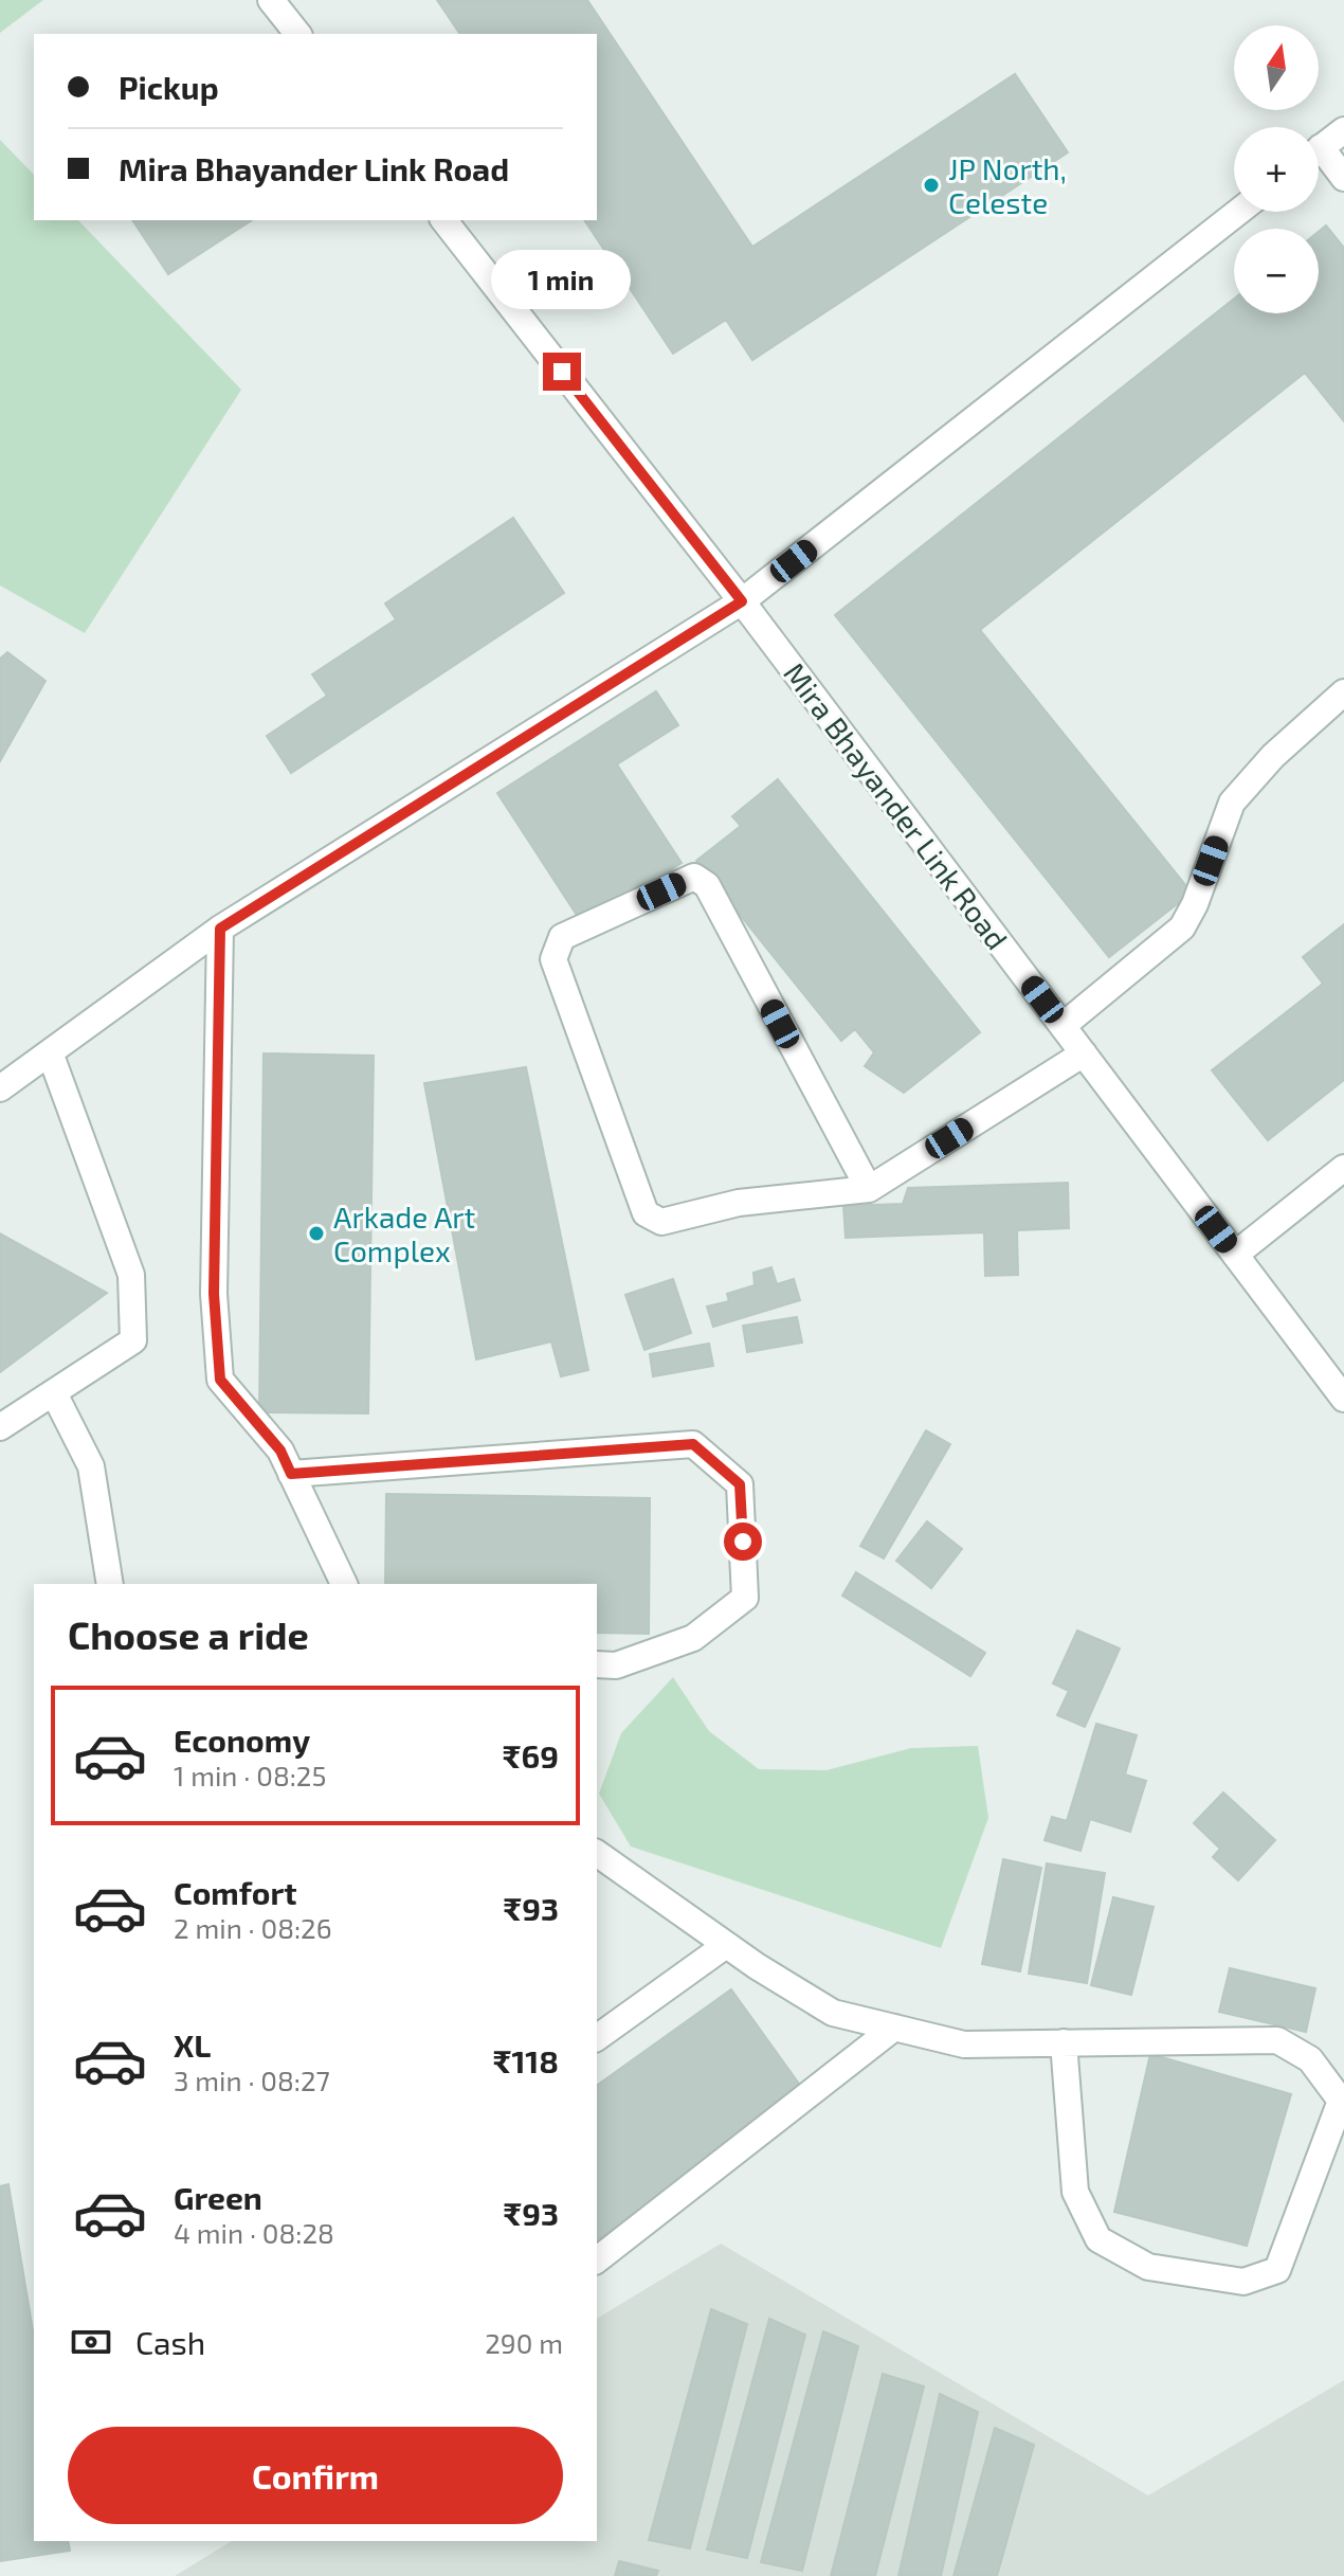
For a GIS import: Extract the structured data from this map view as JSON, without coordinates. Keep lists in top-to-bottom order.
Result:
{
  "streets": {
    "street": ["Mira Bhayander Link Road"]
  },
  "places": ["JP North, Celeste", "Arkade Art Complex"],
  "north": "top",
  "page": {
    "map_buttons": ["+", "−"],
    "banner": ["Pickup", "Mira Bhayander Link Road"],
    "bubble": "1 min",
    "heading": "Choose a ride",
    "list": [
      {
        "name": "Economy",
        "note": "1 min · 08:25",
        "value": "₹69"
      },
      {
        "name": "Comfort",
        "note": "2 min · 08:26",
        "value": "₹93"
      },
      {
        "name": "XL",
        "note": "3 min · 08:27",
        "value": "₹118"
      },
      {
        "name": "Green",
        "note": "4 min · 08:28",
        "value": "₹93"
      }
    ],
    "pay": ["Cash", "290 m"],
    "buttons": "Confirm"
  }
}
